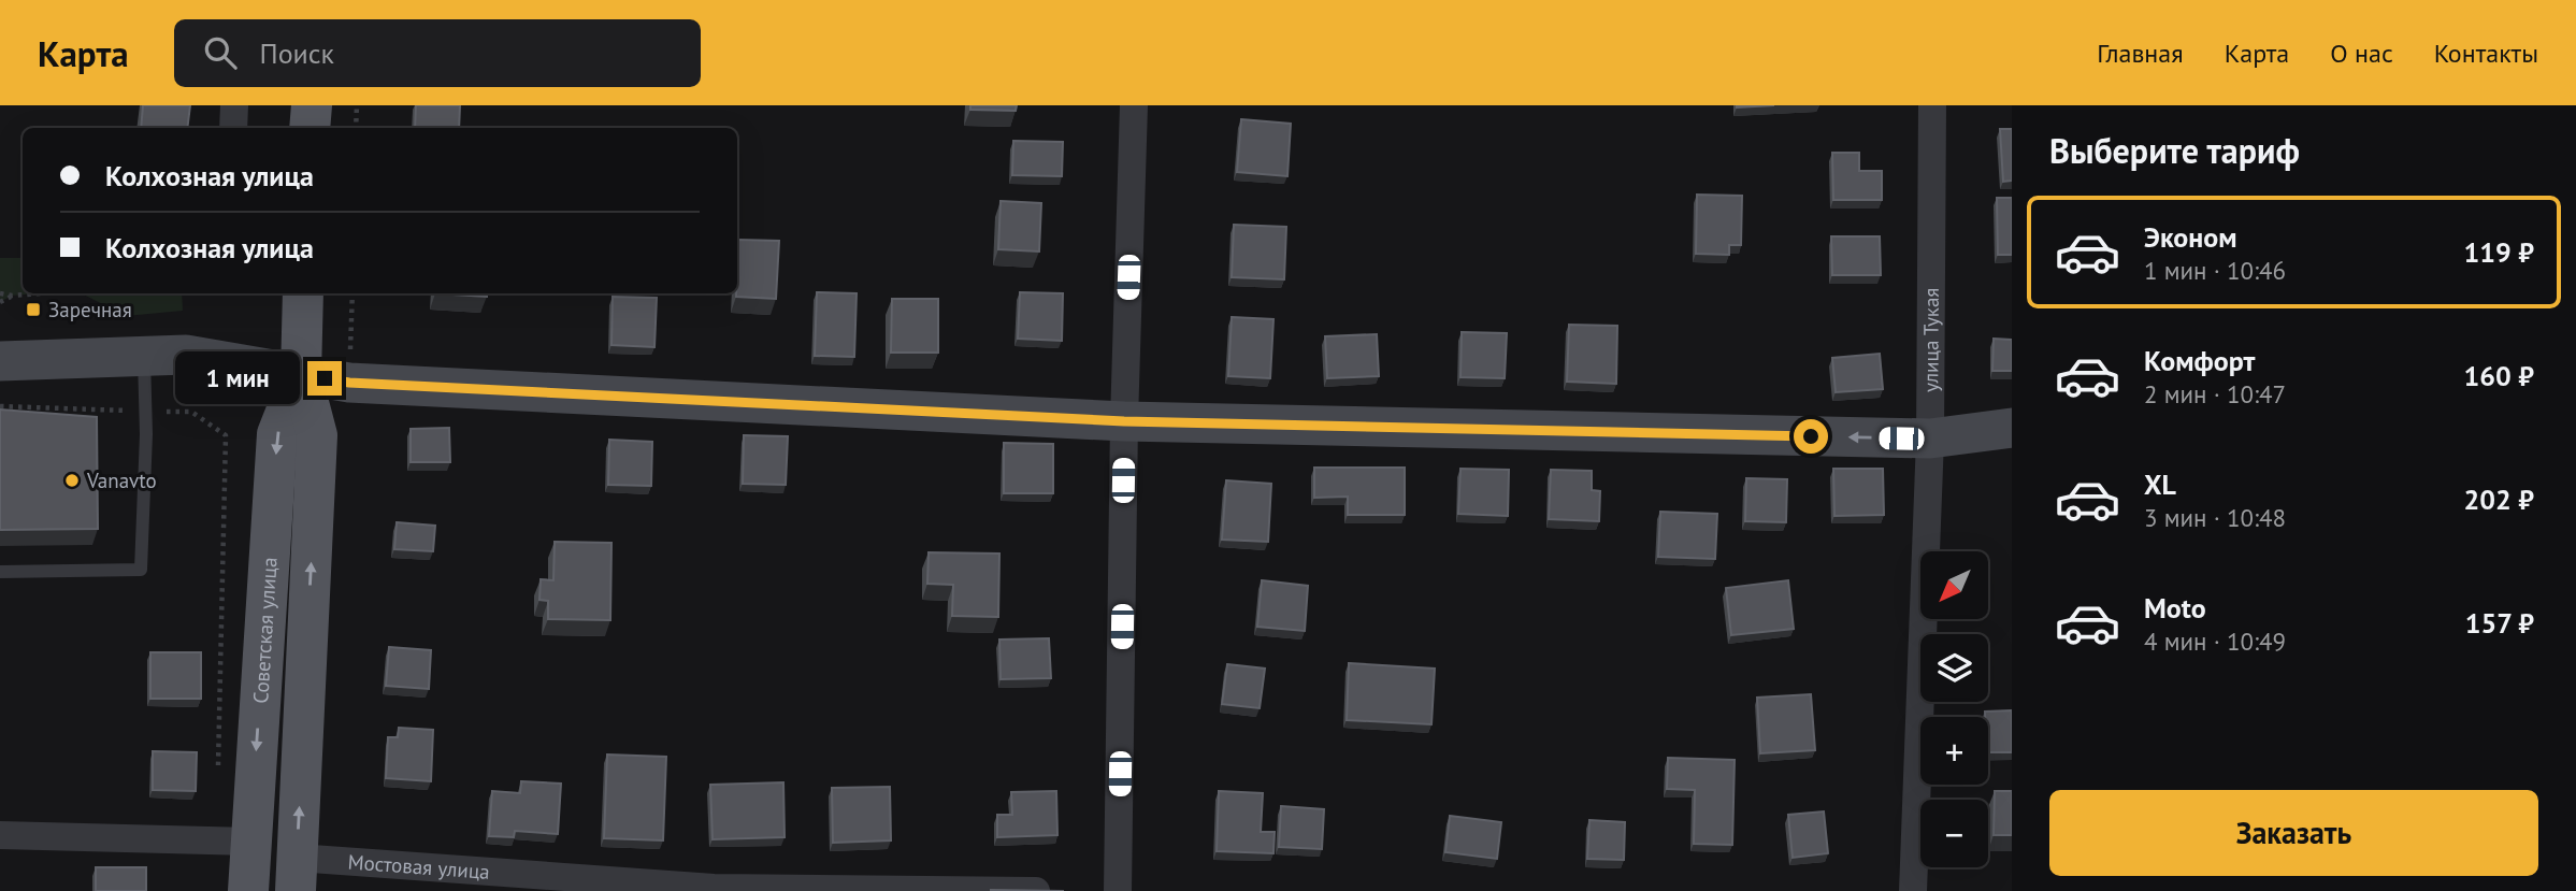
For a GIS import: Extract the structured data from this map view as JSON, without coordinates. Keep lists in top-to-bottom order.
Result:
{
  "streets": {
    "main road": ["Советская улица"],
    "street": ["улица Тукая", "Мостовая улица"]
  },
  "crossings": [
    ["Советская улица", "Мостовая улица"]
  ],
  "places": {
    "transit": ["Заречная"],
    "other": ["Vanavto"]
  },
  "north": "bottom left",
  "page": {
    "header": "Карта",
    "search": "Поиск",
    "nav": [
      "Главная",
      "Карта",
      "О нас",
      "Контакты"
    ],
    "heading": "Выберите тариф",
    "banner": ["Колхозная улица", "Колхозная улица"],
    "list": [
      {
        "name": "Эконом",
        "note": "1 мин · 10:46",
        "value": "119 ₽"
      },
      {
        "name": "Комфорт",
        "note": "2 мин · 10:47",
        "value": "160 ₽"
      },
      {
        "name": "XL",
        "note": "3 мин · 10:48",
        "value": "202 ₽"
      },
      {
        "name": "Moto",
        "note": "4 мин · 10:49",
        "value": "157 ₽"
      }
    ],
    "bubble": "1 мин",
    "map_buttons": ["+", "−"],
    "buttons": "Заказать"
  }
}
